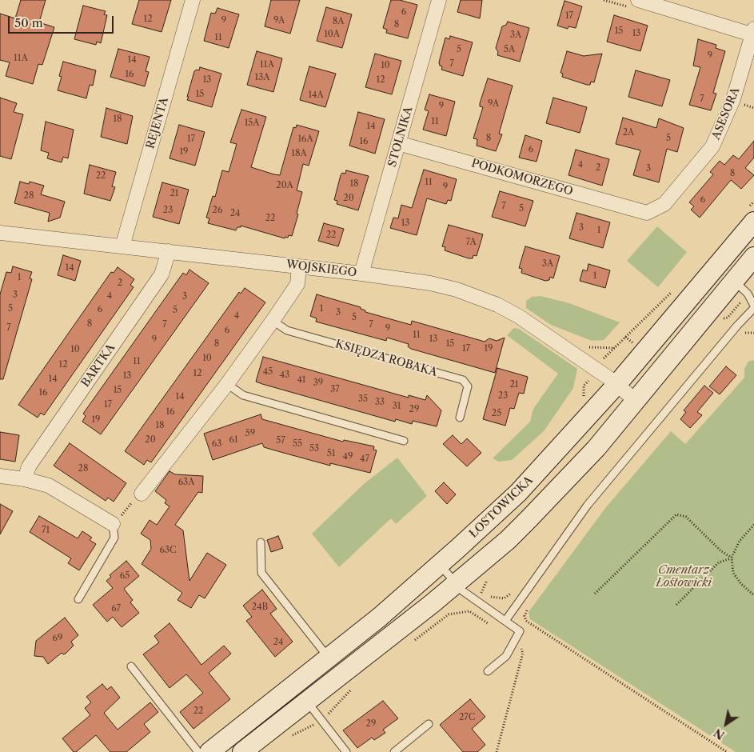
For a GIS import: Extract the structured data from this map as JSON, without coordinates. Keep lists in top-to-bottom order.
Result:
{
  "streets": {
    "main road": ["ŁOSTOWICKA"],
    "street": [
      "ASESORA",
      "REJENTA",
      "STOLNIKA",
      "PODKOMORZEGO",
      "WOJSKIEGO",
      "BARTKA"
    ],
    "lane": ["KSIĘDZA ROBAKA"]
  },
  "crossings": [
    ["ASESORA", "PODKOMORZEGO"],
    ["REJENTA", "WOJSKIEGO"],
    ["STOLNIKA", "PODKOMORZEGO"],
    ["STOLNIKA", "WOJSKIEGO"],
    ["WOJSKIEGO", "BARTKA"],
    ["WOJSKIEGO", "ŁOSTOWICKA"]
  ],
  "parks": ["Cmentarz Łostowicki"],
  "house_numbers": [
    "6",
    "17",
    "12",
    "9",
    "9A",
    "8A",
    "8",
    "15",
    "13",
    "10A",
    "3A",
    "11",
    "5",
    "5A",
    "9",
    "11A",
    "14",
    "7",
    "11A",
    "10",
    "16",
    "13A",
    "13",
    "12",
    "15",
    "14A",
    "7",
    "9A",
    "9",
    "18",
    "11",
    "15A",
    "14",
    "2A",
    "8",
    "5",
    "17",
    "16A",
    "16",
    "6",
    "19",
    "18A",
    "4",
    "2",
    "3",
    "8",
    "22",
    "11",
    "18",
    "20A",
    "9",
    "21",
    "28",
    "20",
    "6",
    "7",
    "5",
    "23",
    "26",
    "24",
    "22",
    "13",
    "3",
    "1",
    "22",
    "7A",
    "3A",
    "14",
    "1",
    "1",
    "2",
    "3",
    "4",
    "3",
    "5",
    "1",
    "6",
    "5",
    "3",
    "4",
    "5",
    "8",
    "7",
    "7",
    "7",
    "9",
    "6",
    "11",
    "13",
    "9",
    "8",
    "15",
    "17",
    "19",
    "10",
    "10",
    "11",
    "12",
    "45",
    "12",
    "43",
    "13",
    "14",
    "41",
    "39",
    "21",
    "37",
    "15",
    "16",
    "23",
    "14",
    "35",
    "33",
    "17",
    "31",
    "29",
    "16",
    "25",
    "19",
    "18",
    "59",
    "20",
    "61",
    "57",
    "63",
    "55",
    "53",
    "51",
    "49",
    "47",
    "28",
    "63A",
    "71",
    "63C",
    "65",
    "24B",
    "67",
    "69",
    "24",
    "22",
    "27C",
    "29"
  ],
  "scale_bar": "50 m",
  "north": "bottom left"
}
